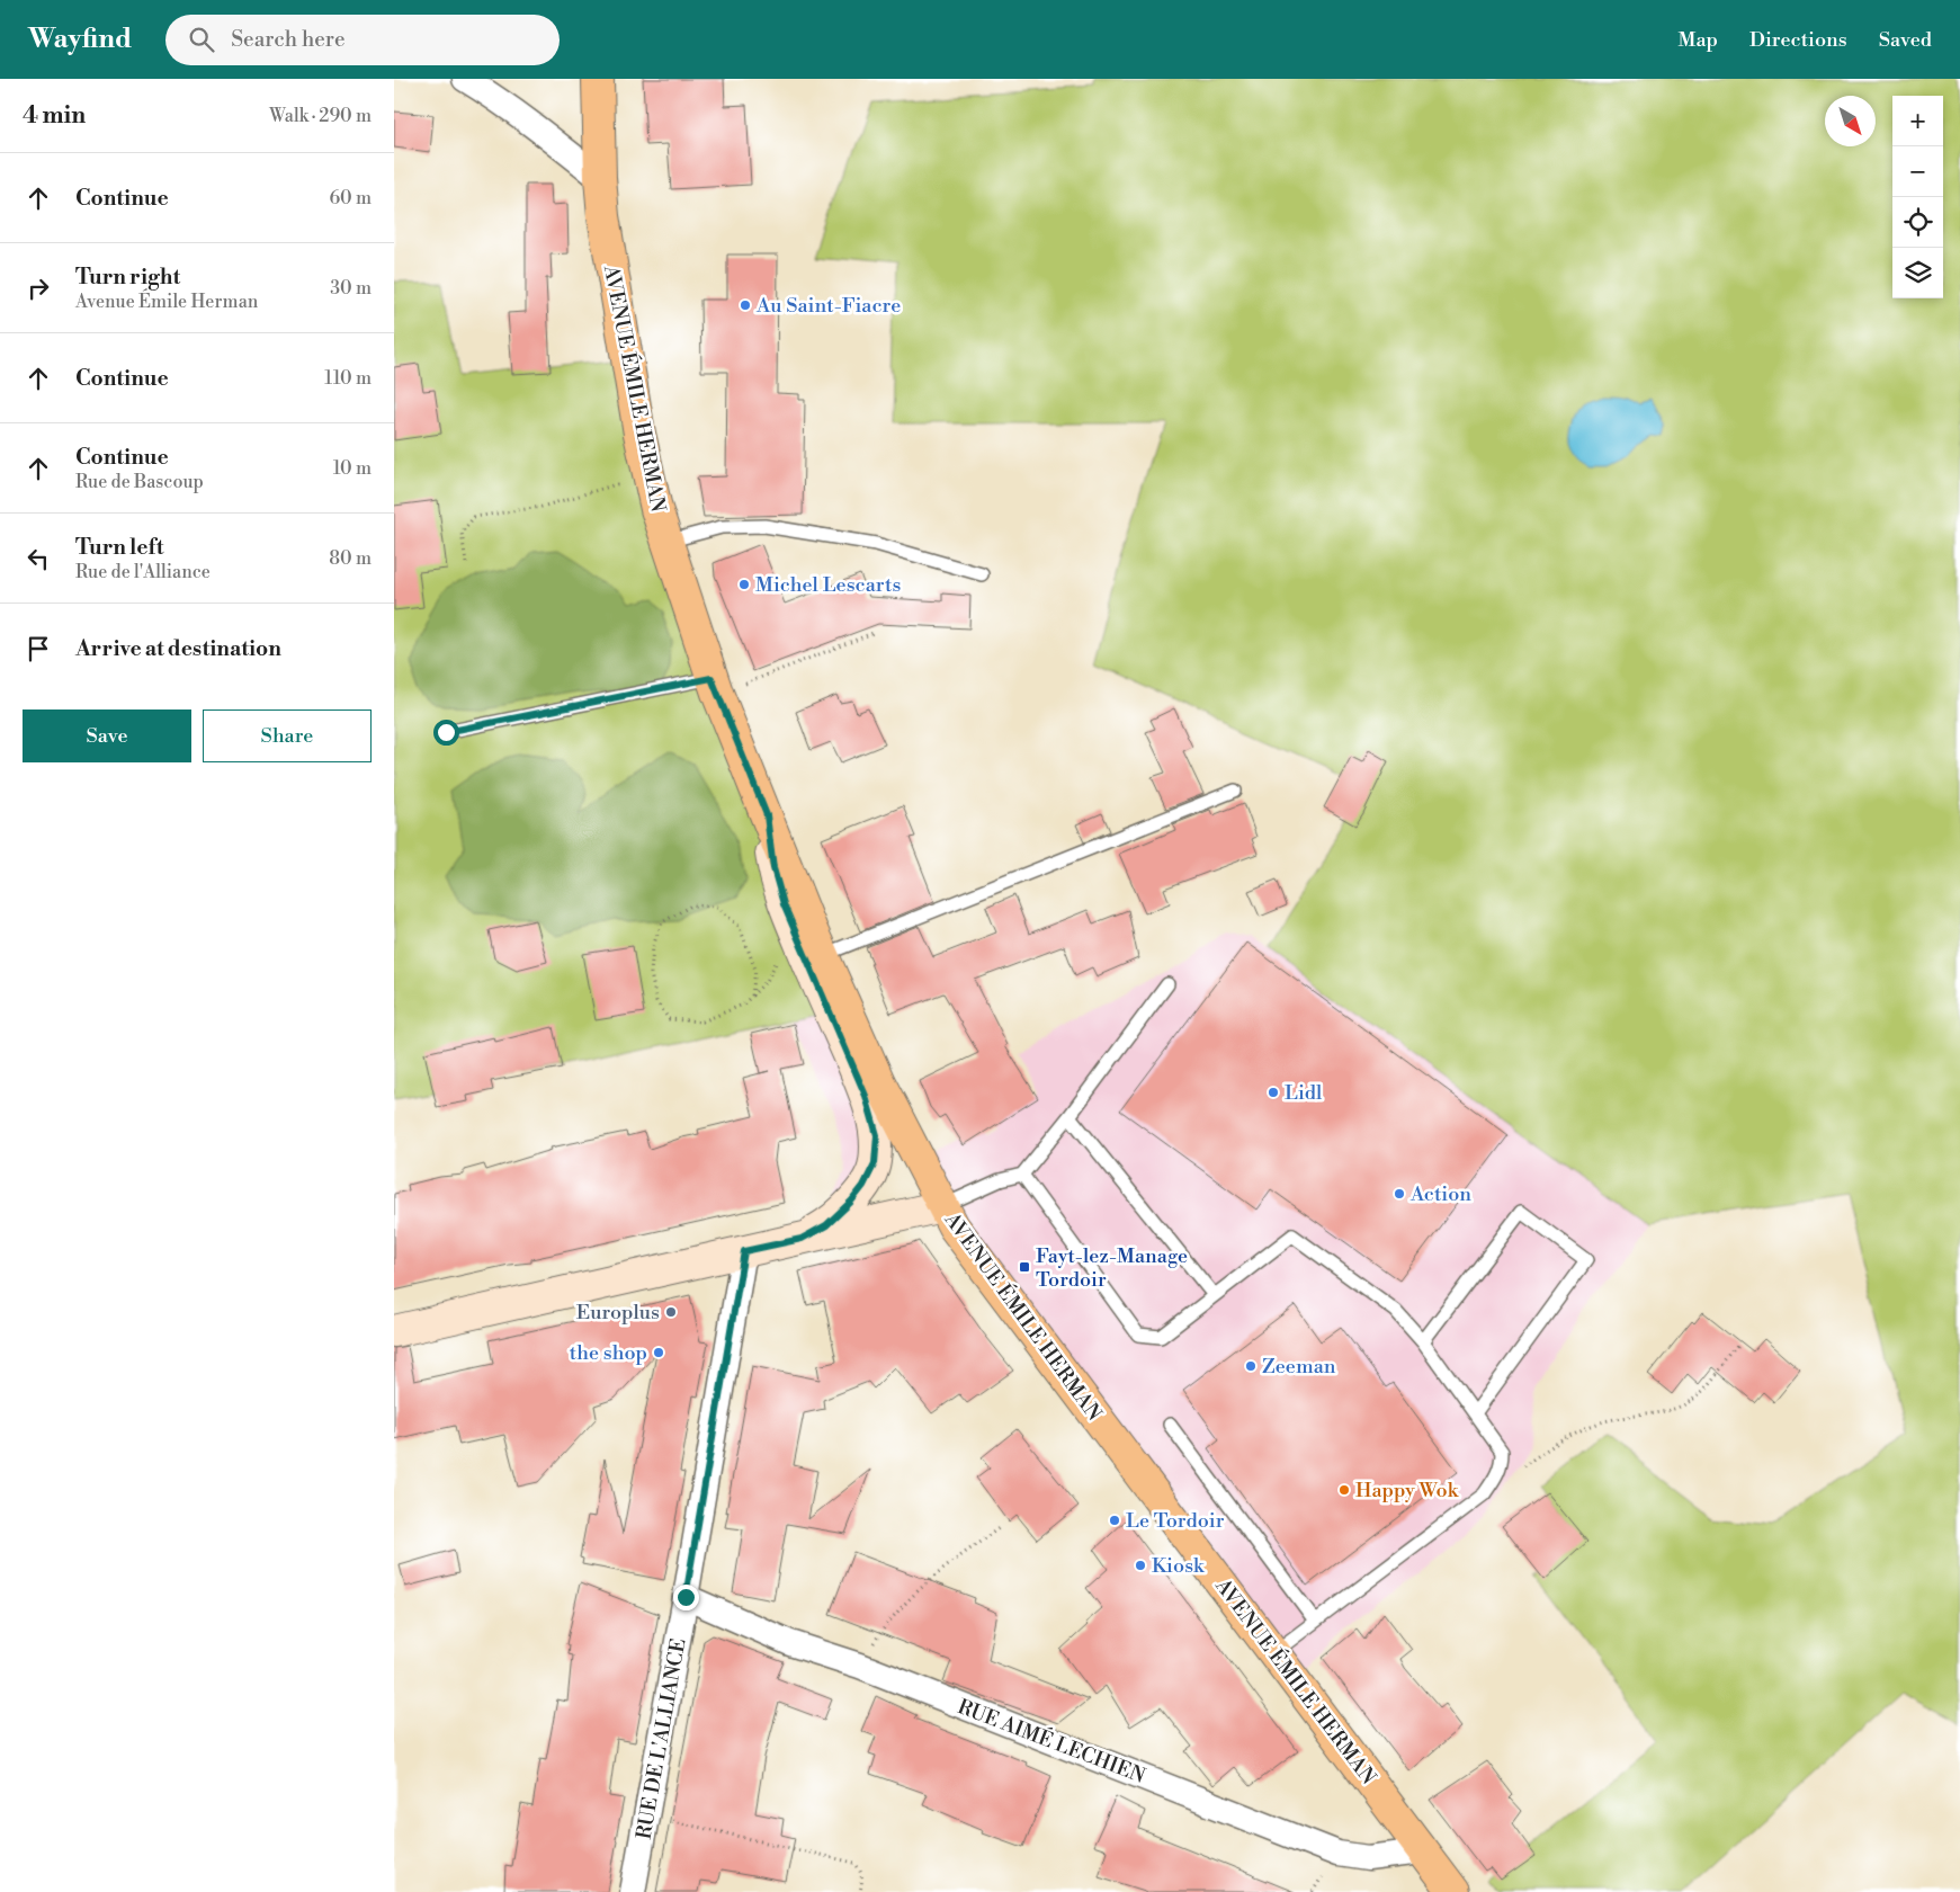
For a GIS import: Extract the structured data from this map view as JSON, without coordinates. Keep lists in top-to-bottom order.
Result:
{
  "streets": {
    "main road": ["AVENUE ÉMILE HERMAN"],
    "street": ["RUE DE L'ALLIANCE", "RUE AIMÉ LECHIEN"]
  },
  "crossings": [
    ["AVENUE ÉMILE HERMAN", "RUE AIMÉ LECHIEN"],
    ["RUE DE L'ALLIANCE", "RUE AIMÉ LECHIEN"]
  ],
  "places": {
    "other": [
      "Au Saint-Fiacre",
      "Michel Lescarts",
      "Lidl",
      "Action",
      "Europlus",
      "the shop",
      "Zeeman",
      "Happy Wok",
      "Le Tordoir",
      "Kiosk"
    ],
    "transit": ["Fayt-lez-Manage Tordoir"]
  },
  "north": "bottom right",
  "page": {
    "header": "Wayfind",
    "search": "Search here",
    "nav": ["Map", "Directions", "Saved"],
    "heading": ["4 min", "Walk · 290 m"],
    "map_buttons": ["+", "−"],
    "list": [
      ["Continue", "60 m"],
      ["Turn right", "Avenue Émile Herman", "30 m"],
      ["Continue", "110 m"],
      ["Continue", "Rue de Bascoup", "10 m"],
      ["Turn left", "Rue de l'Alliance", "80 m"],
      "Arrive at destination"
    ],
    "buttons": ["Save", "Share"]
  }
}
